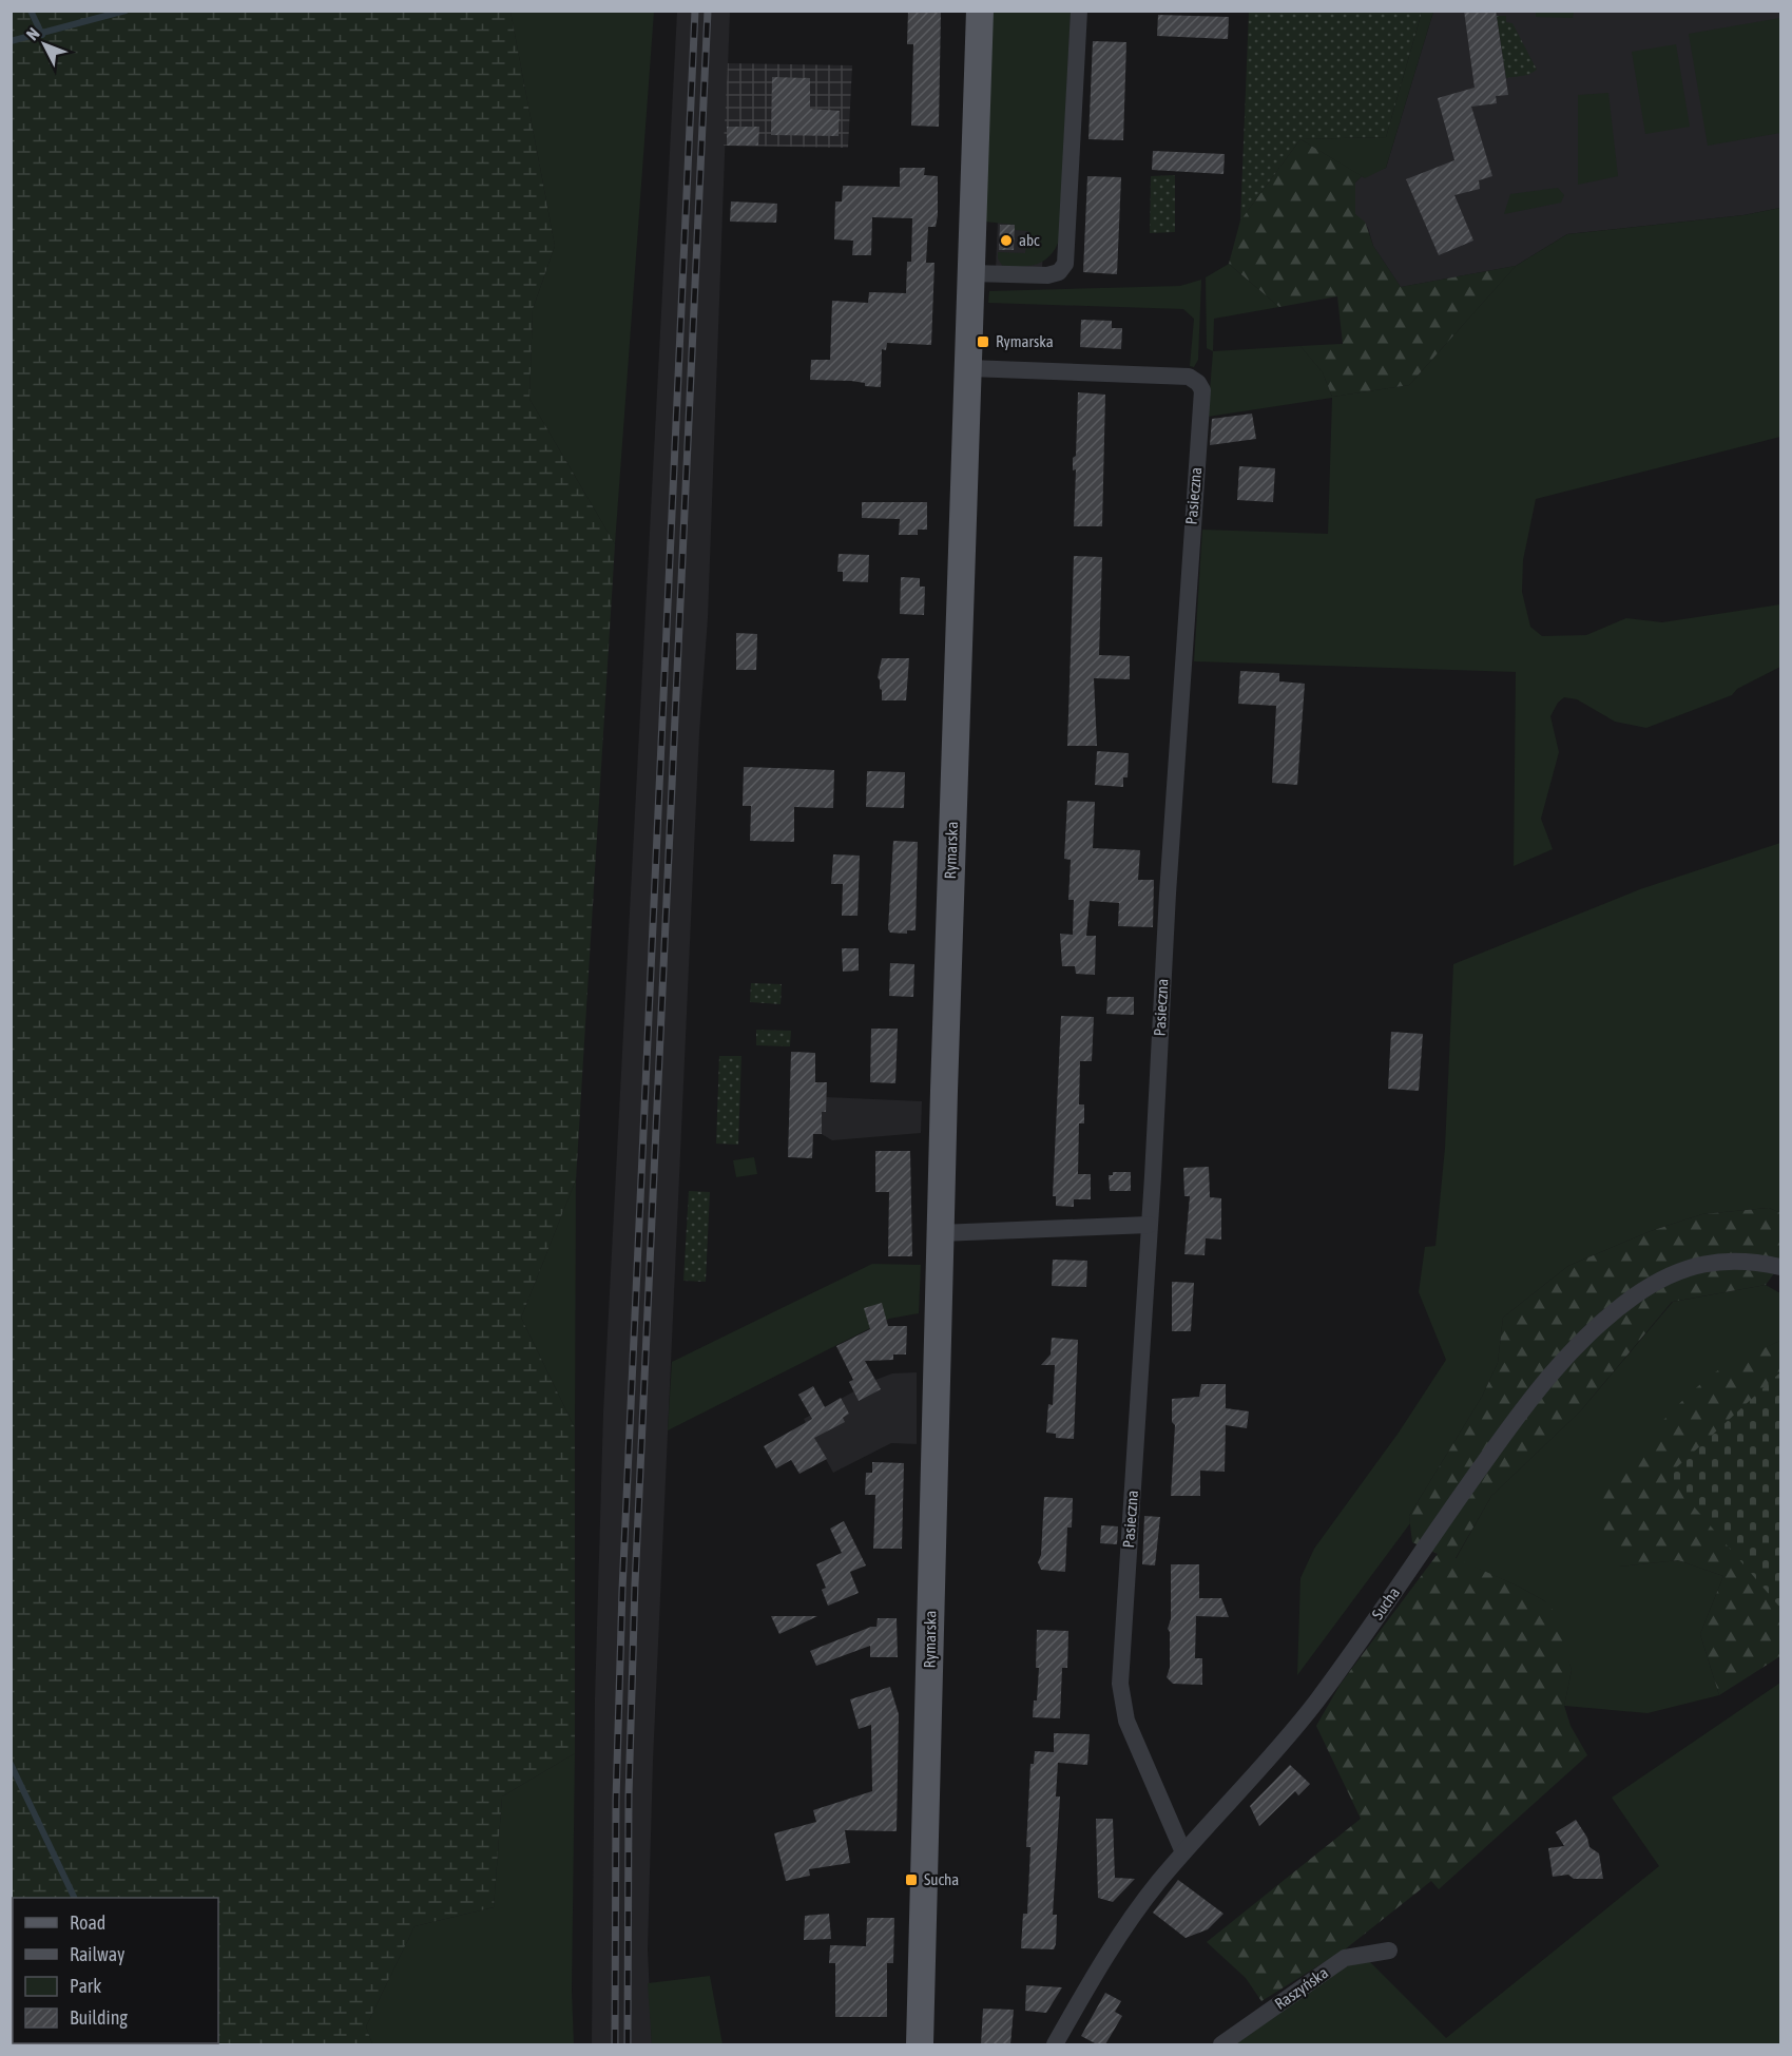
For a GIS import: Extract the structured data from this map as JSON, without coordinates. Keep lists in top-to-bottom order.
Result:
{
  "streets": {
    "main road": ["Rymarska"],
    "street": ["Pasieczna", "Sucha", "Raszyńska"]
  },
  "crossings": [
    ["Pasieczna", "Rymarska"],
    ["Pasieczna", "Sucha"]
  ],
  "places": {
    "other": ["abc"],
    "transit": ["Rymarska", "Sucha"]
  },
  "legend": [
    "Road",
    "Railway",
    "Park",
    "Building"
  ],
  "north": "top left"
}
